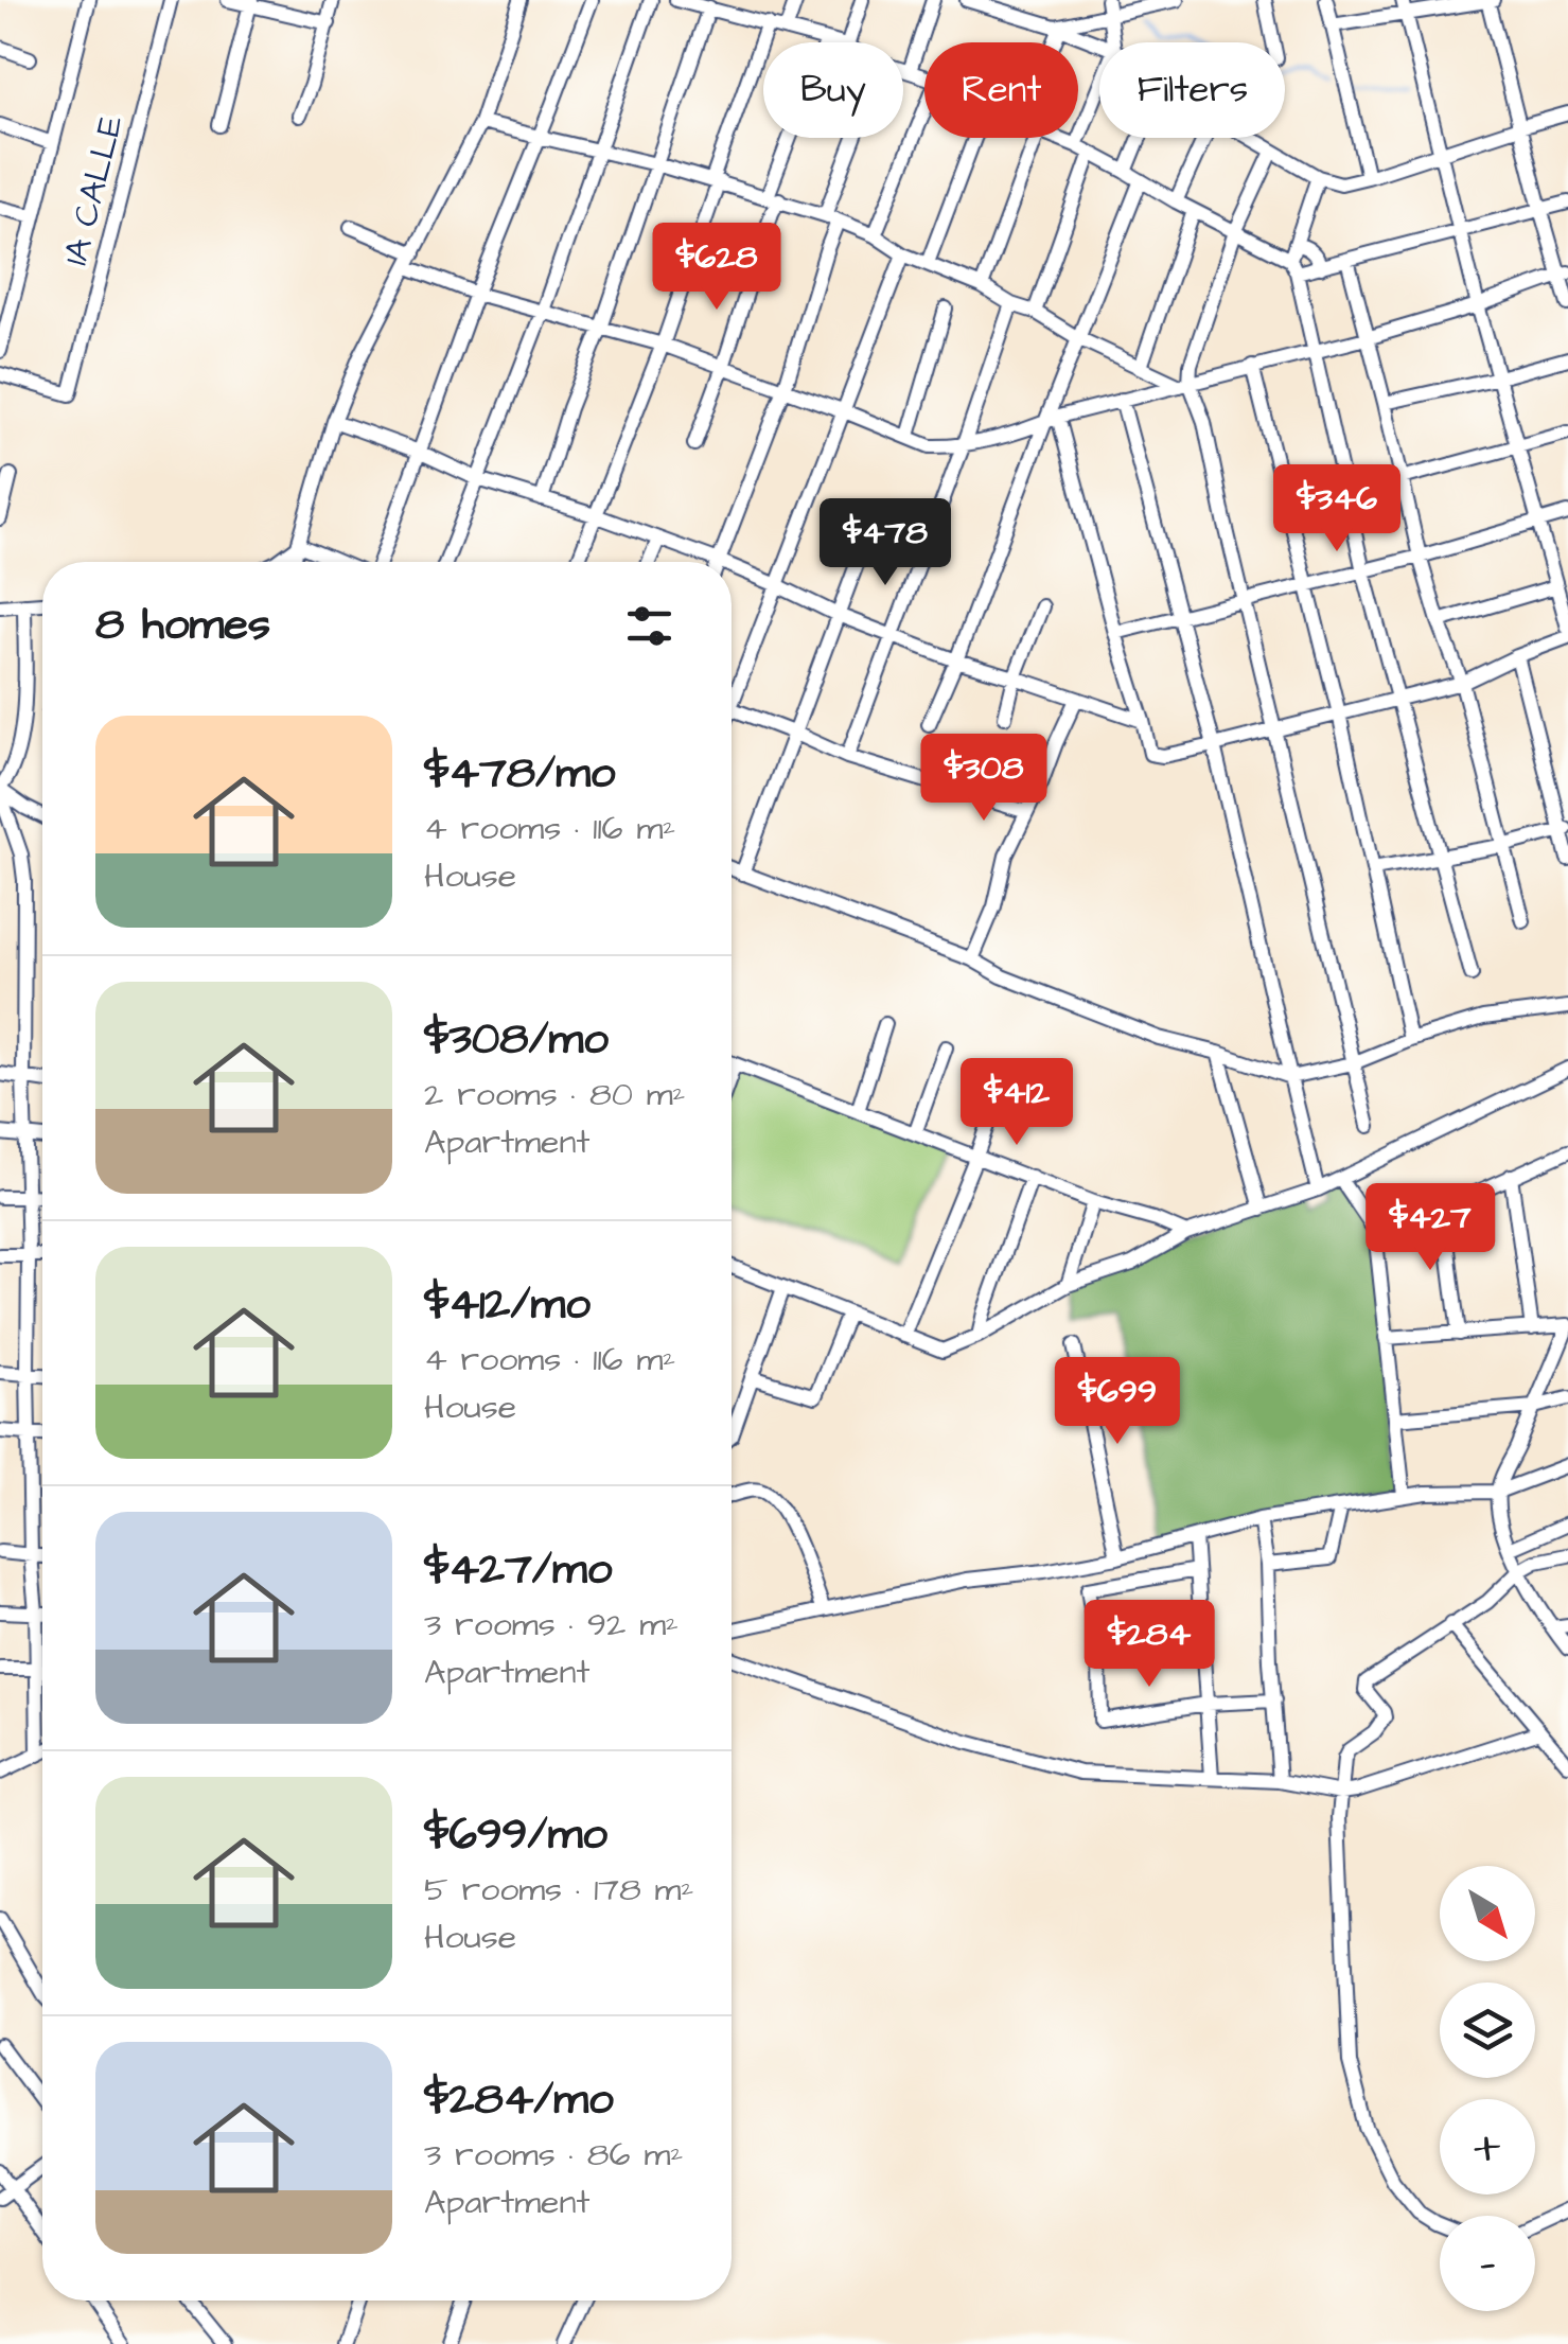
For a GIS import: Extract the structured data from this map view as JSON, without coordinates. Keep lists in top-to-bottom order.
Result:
{
  "streets": {
    "street": ["1A CALLE"]
  },
  "north": "bottom right",
  "page": {
    "chip": ["Buy", "Rent", "Filters"],
    "price": [
      "$628",
      "$346",
      "$478",
      "$308",
      "$412",
      "$427",
      "$699",
      "$284"
    ],
    "heading": "8 homes",
    "list": [
      {
        "name": "$478/mo",
        "note": "4 rooms · 116 m² · House"
      },
      {
        "name": "$308/mo",
        "note": "2 rooms · 80 m² · Apartment"
      },
      {
        "name": "$412/mo",
        "note": "4 rooms · 116 m² · House"
      },
      {
        "name": "$427/mo",
        "note": "3 rooms · 92 m² · Apartment"
      },
      {
        "name": "$699/mo",
        "note": "5 rooms · 178 m² · House"
      },
      {
        "name": "$284/mo",
        "note": "3 rooms · 86 m² · Apartment"
      }
    ],
    "map_buttons": ["+", "−"]
  }
}
